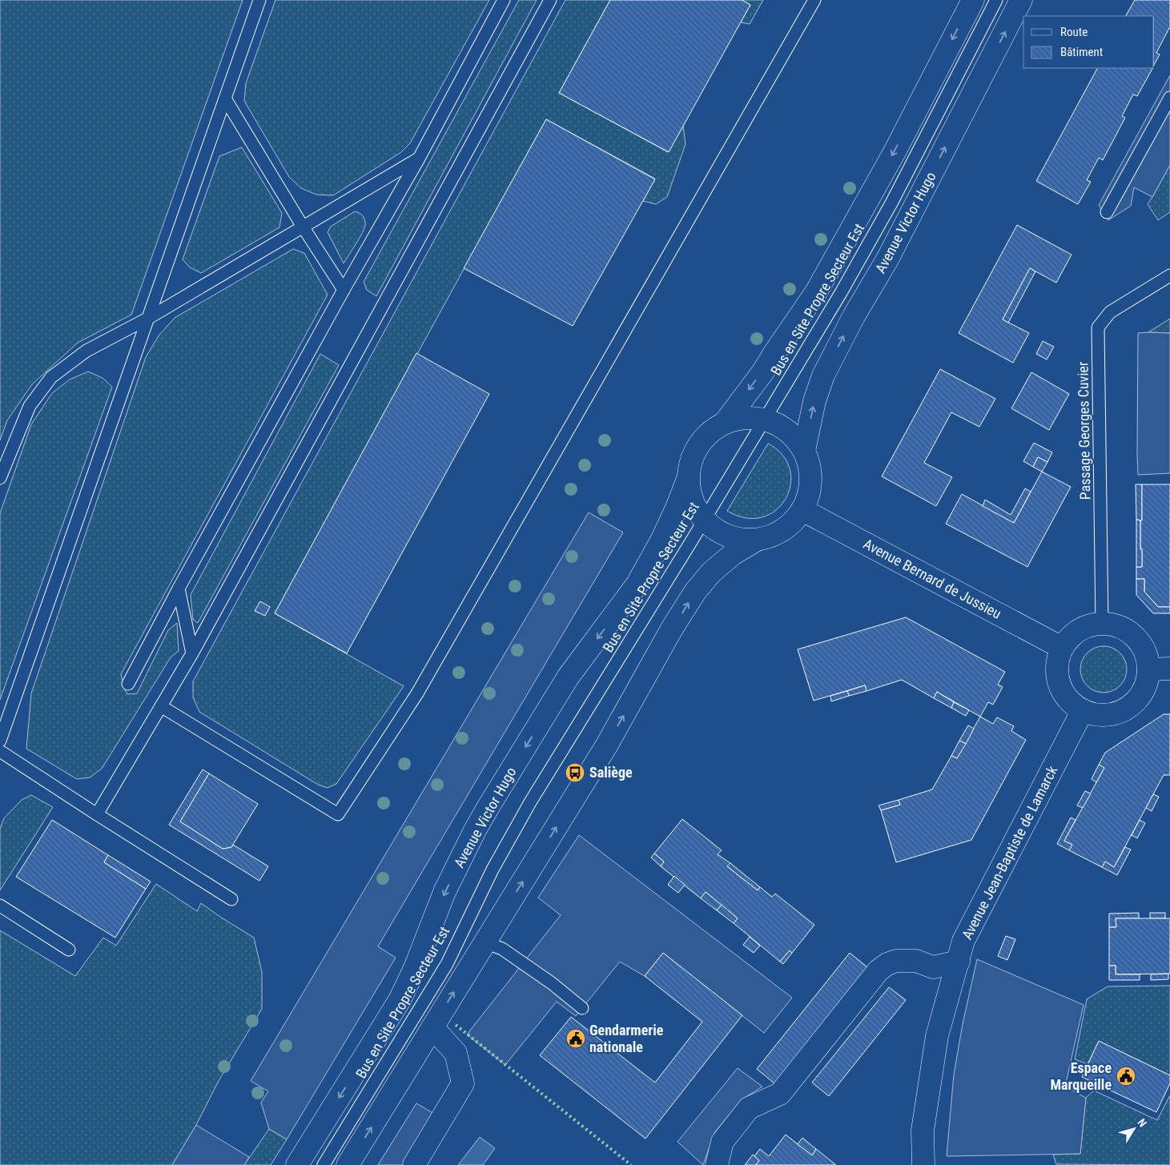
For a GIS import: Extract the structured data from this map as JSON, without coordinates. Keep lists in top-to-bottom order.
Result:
{
  "streets": {
    "street": ["Avenue Victor Hugo", "Avenue Bernard de Jussieu", "Avenue Jean-Baptiste de Lamarck"],
    "lane": ["Bus en Site Propre Secteur Est", "Passage Georges Cuvier"]
  },
  "crossings": [
    ["Passage Georges Cuvier", "Avenue Bernard de Jussieu"],
    ["Passage Georges Cuvier", "Avenue Jean-Baptiste de Lamarck"],
    ["Avenue Bernard de Jussieu", "Avenue Jean-Baptiste de Lamarck"]
  ],
  "places": {
    "bus stop": ["Saliège"],
    "public building": ["Gendarmerie nationale", "Espace Marqueille"]
  },
  "legend": ["Route", "Bâtiment"],
  "north": "top right"
}
